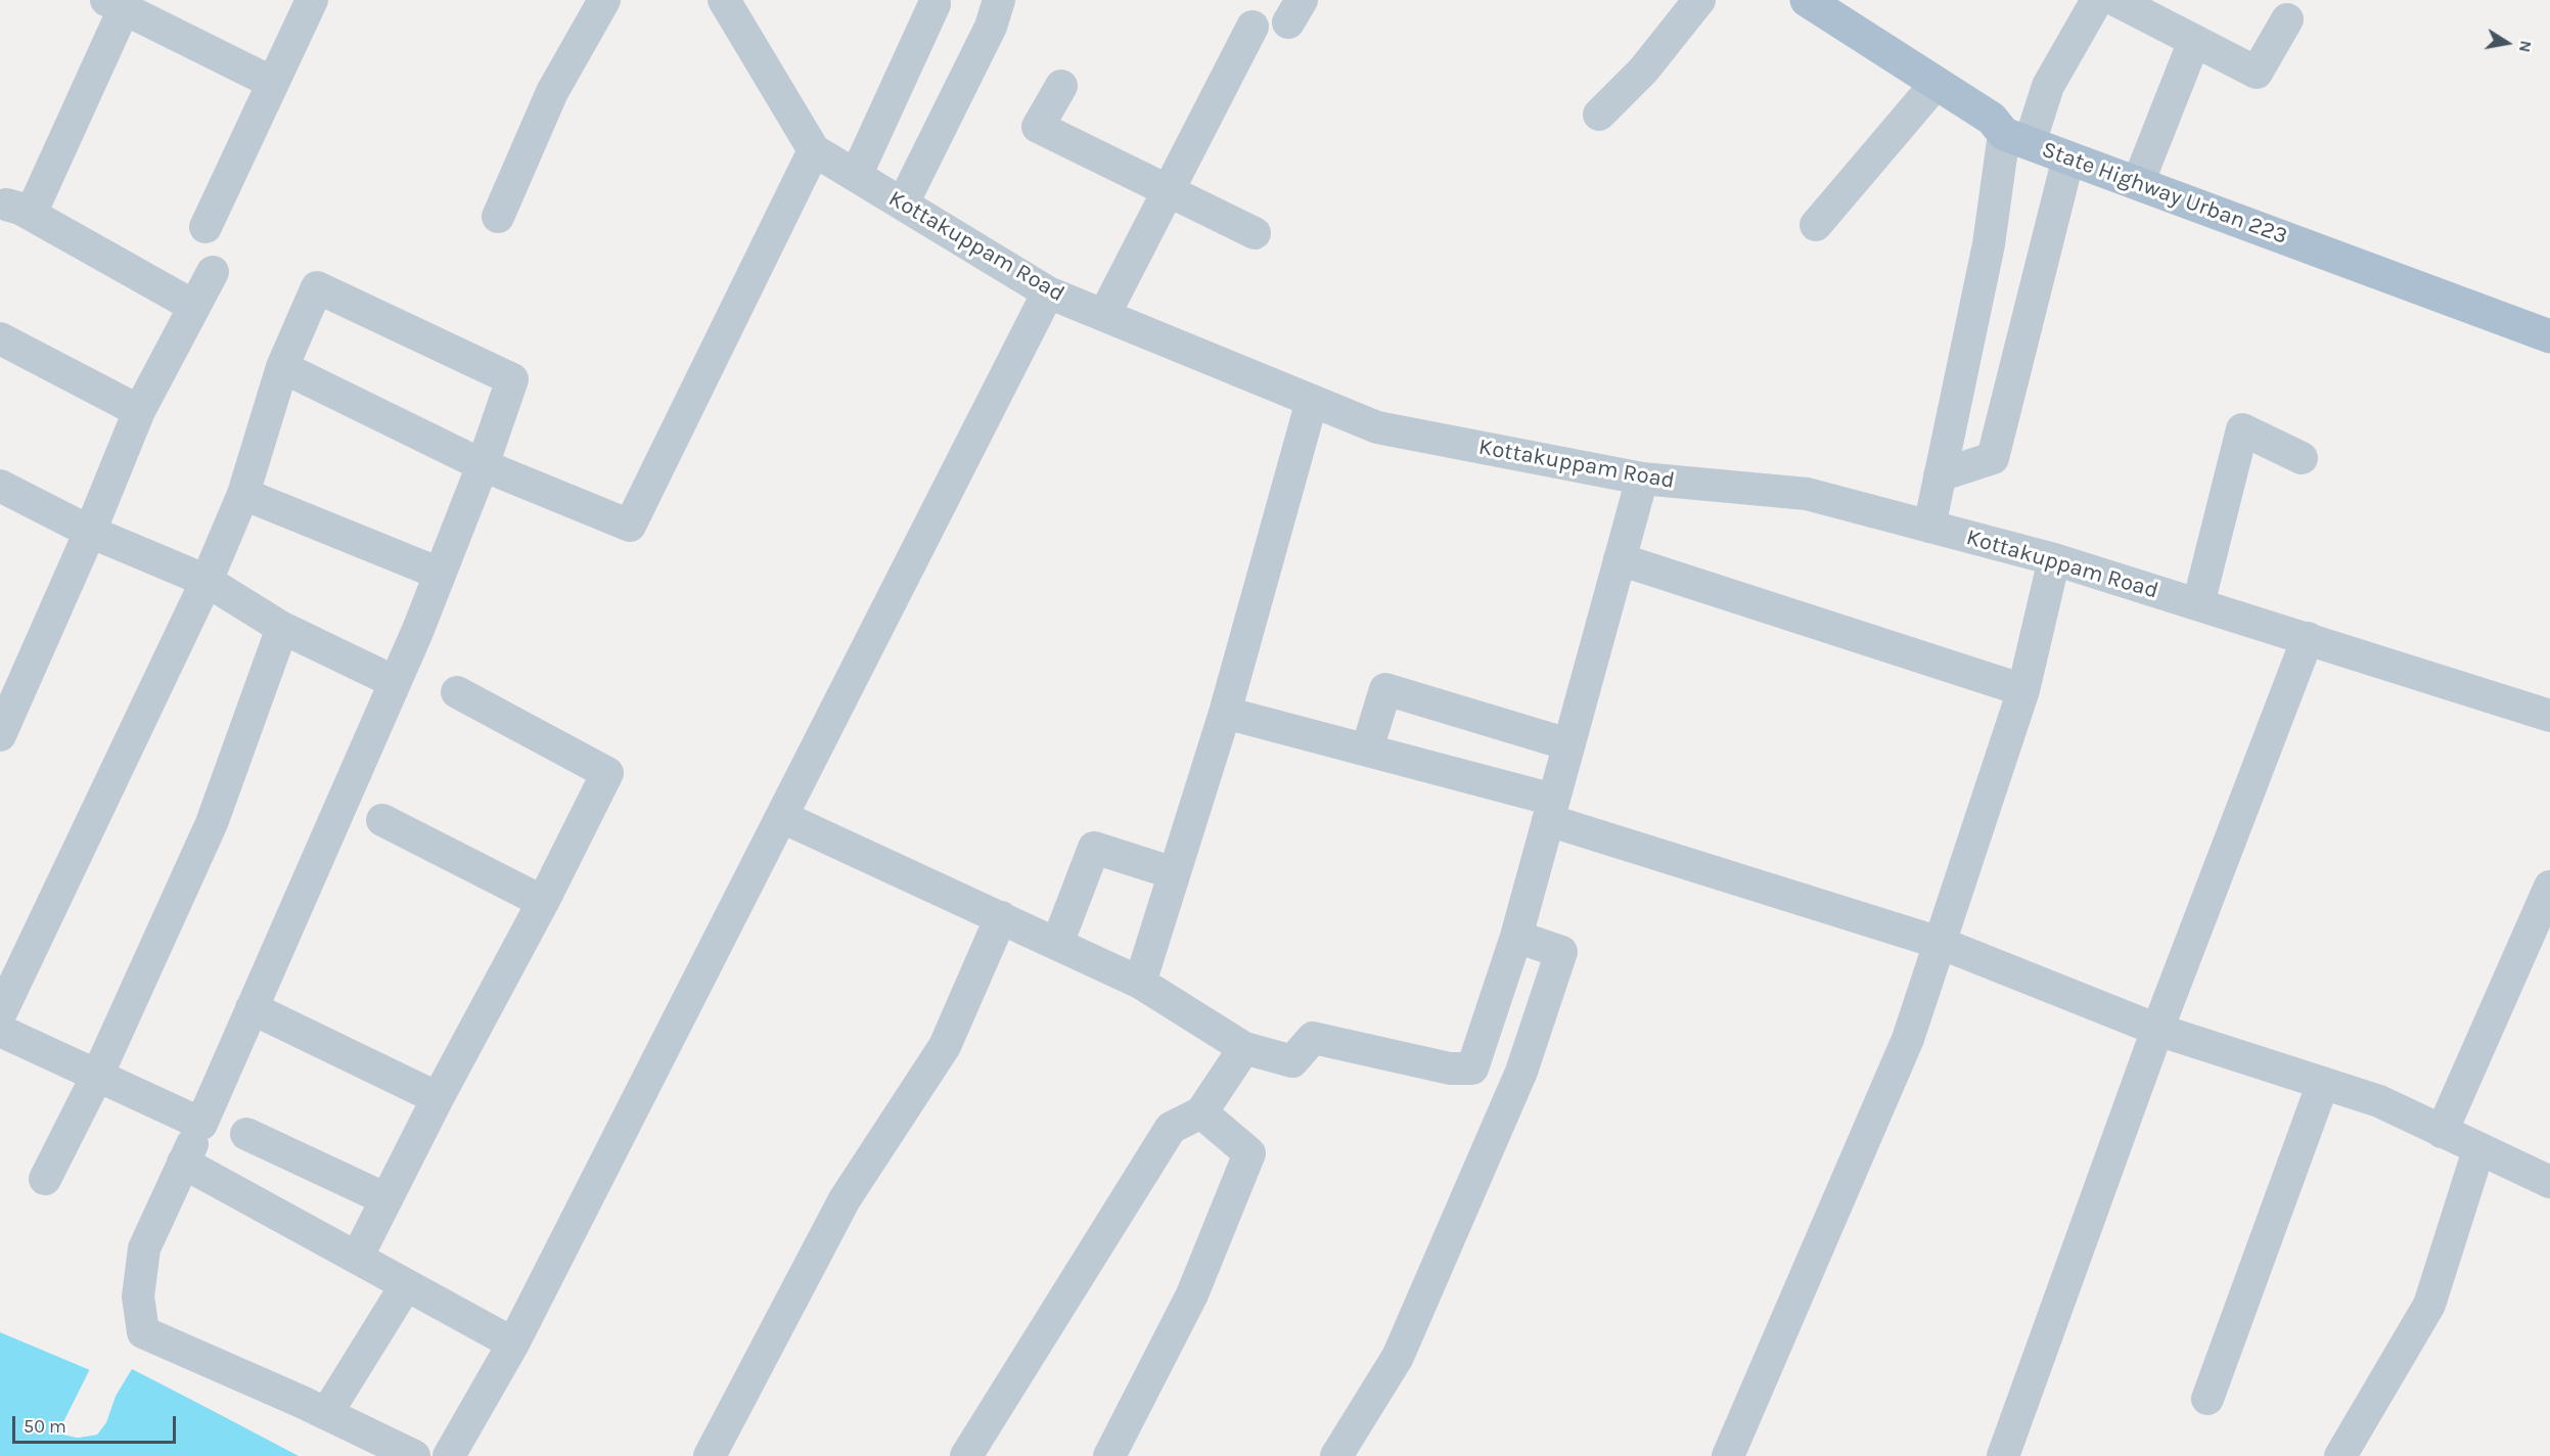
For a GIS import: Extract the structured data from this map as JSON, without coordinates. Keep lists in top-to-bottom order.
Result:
{
  "streets": {
    "main road": ["State Highway Urban 223"],
    "street": ["Kottakuppam Road"]
  },
  "scale_bar": "50 m",
  "north": "right"
}
